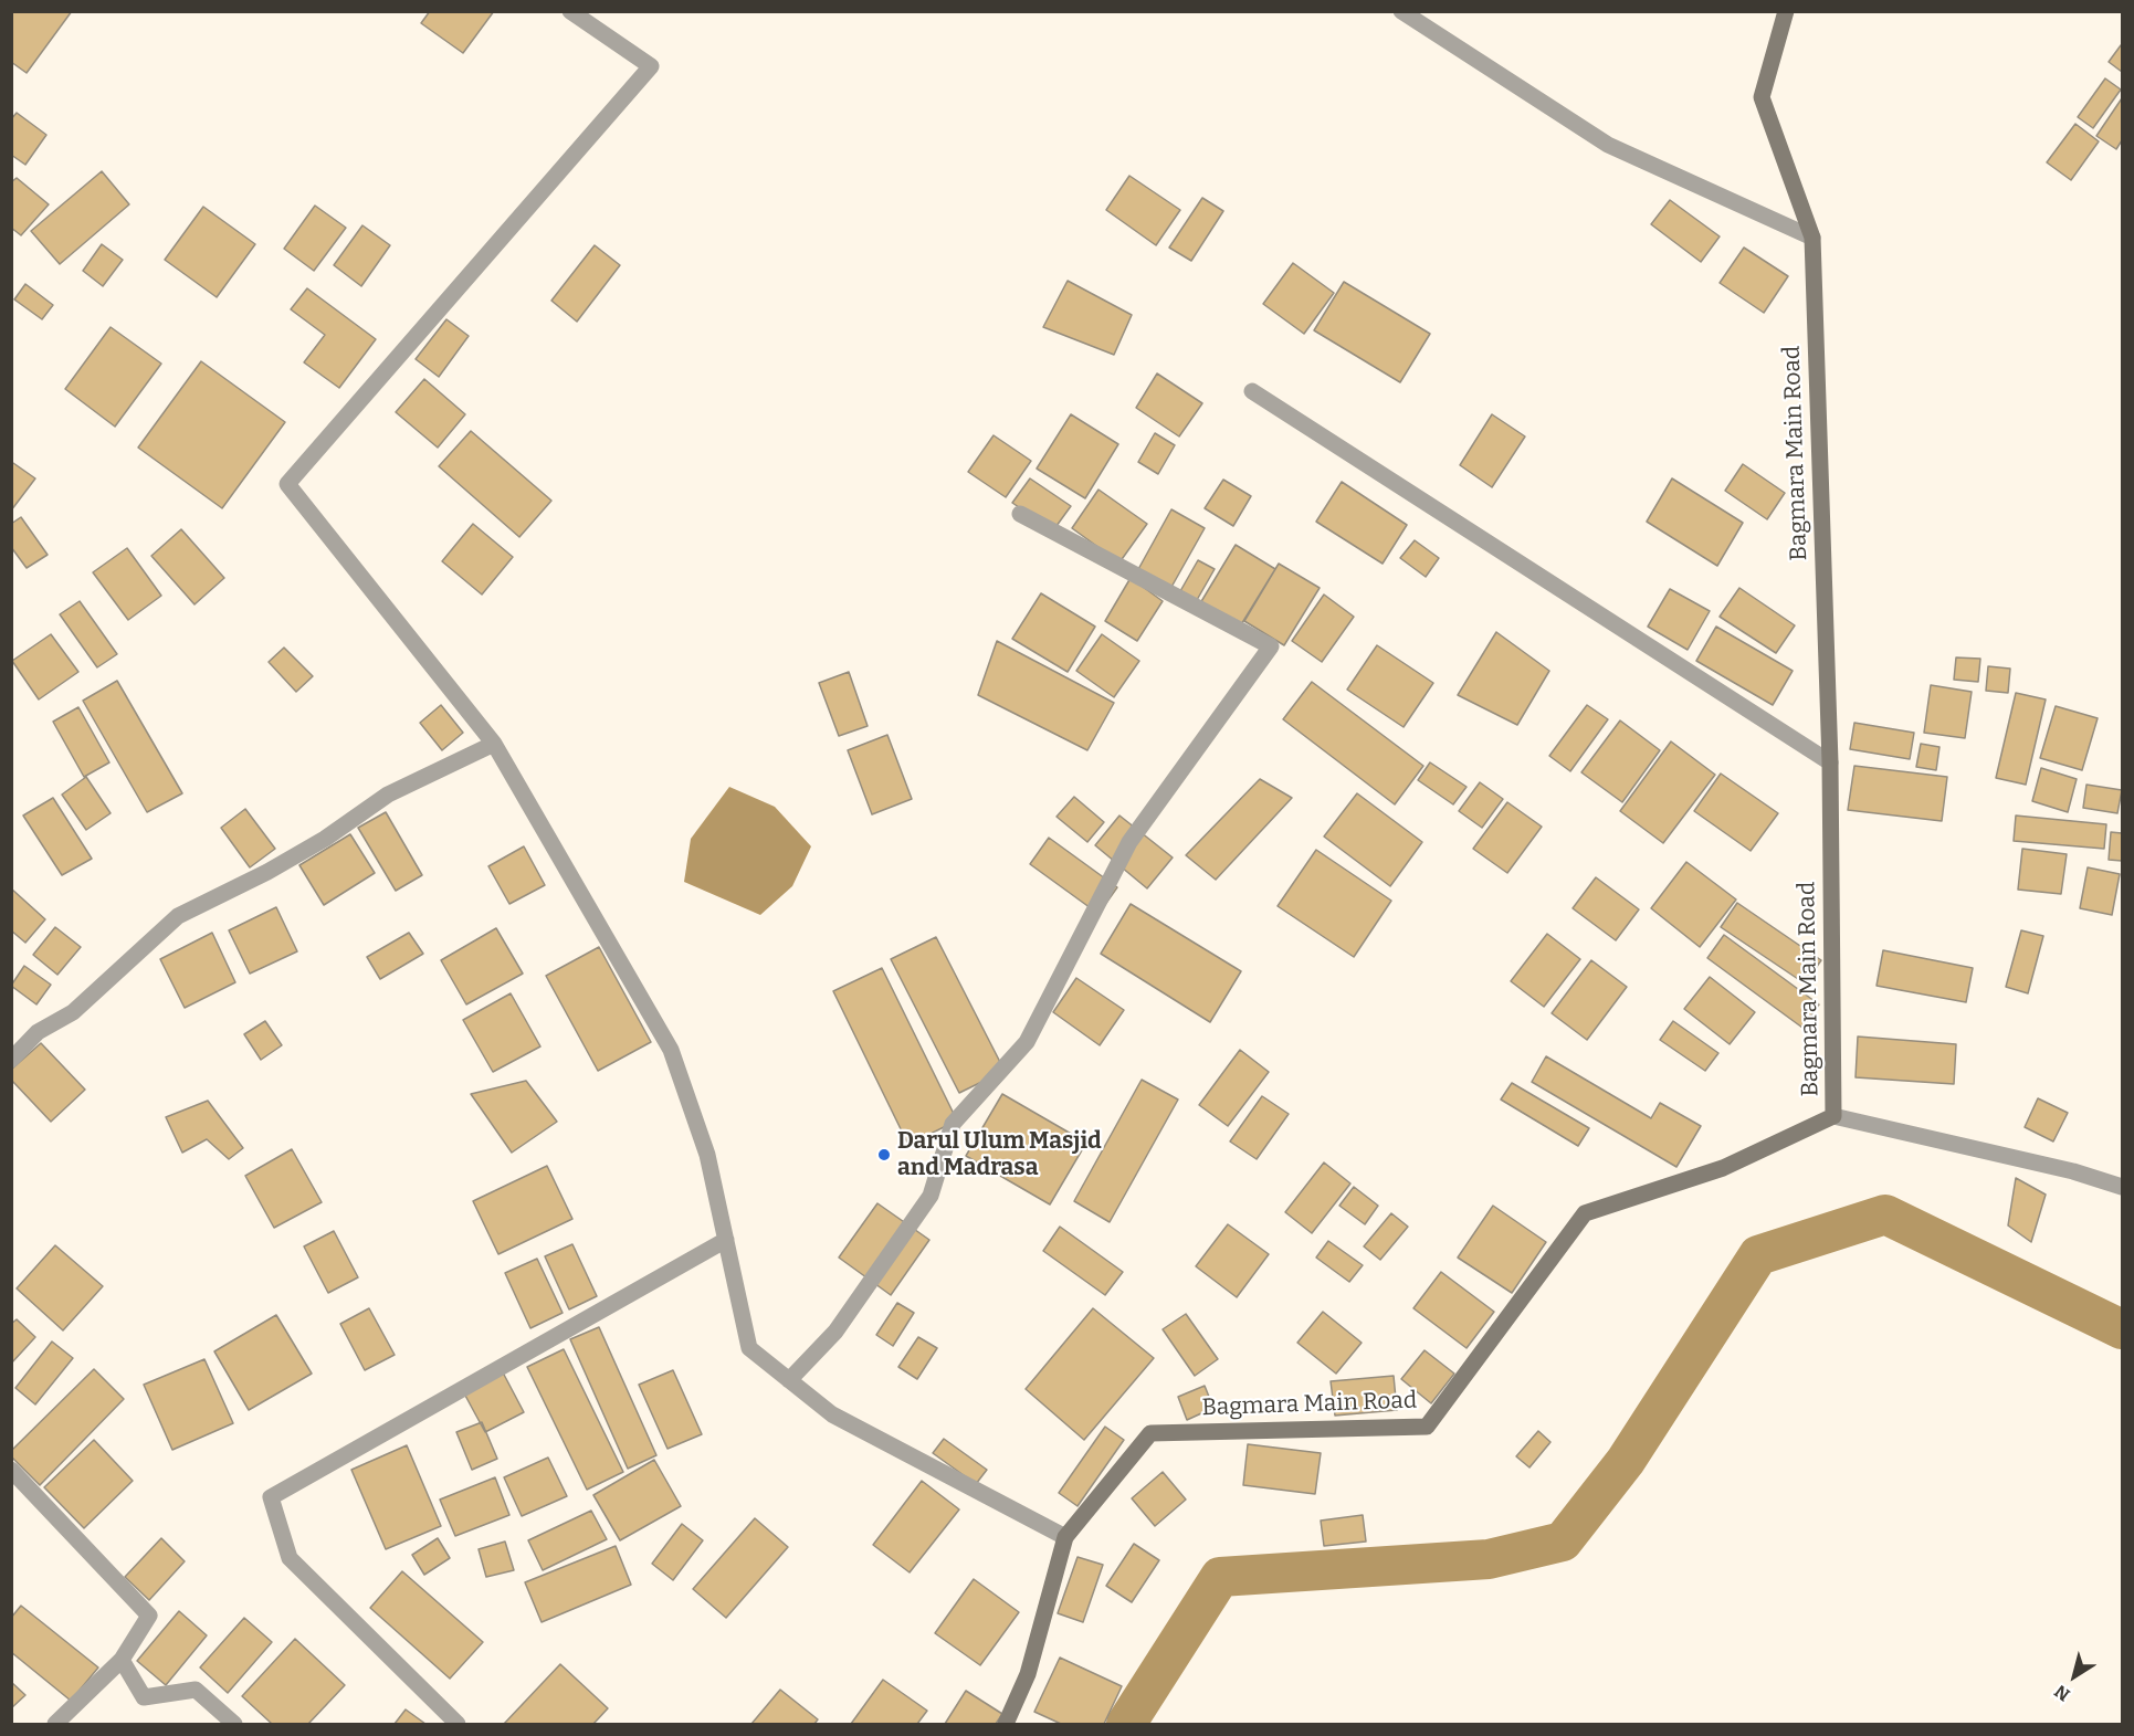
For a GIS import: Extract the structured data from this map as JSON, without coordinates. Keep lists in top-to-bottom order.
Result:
{
  "streets": {
    "street": ["Bagmara Main Road"]
  },
  "places": ["Darul Ulum Masjid and Madrasa"],
  "north": "bottom left"
}
